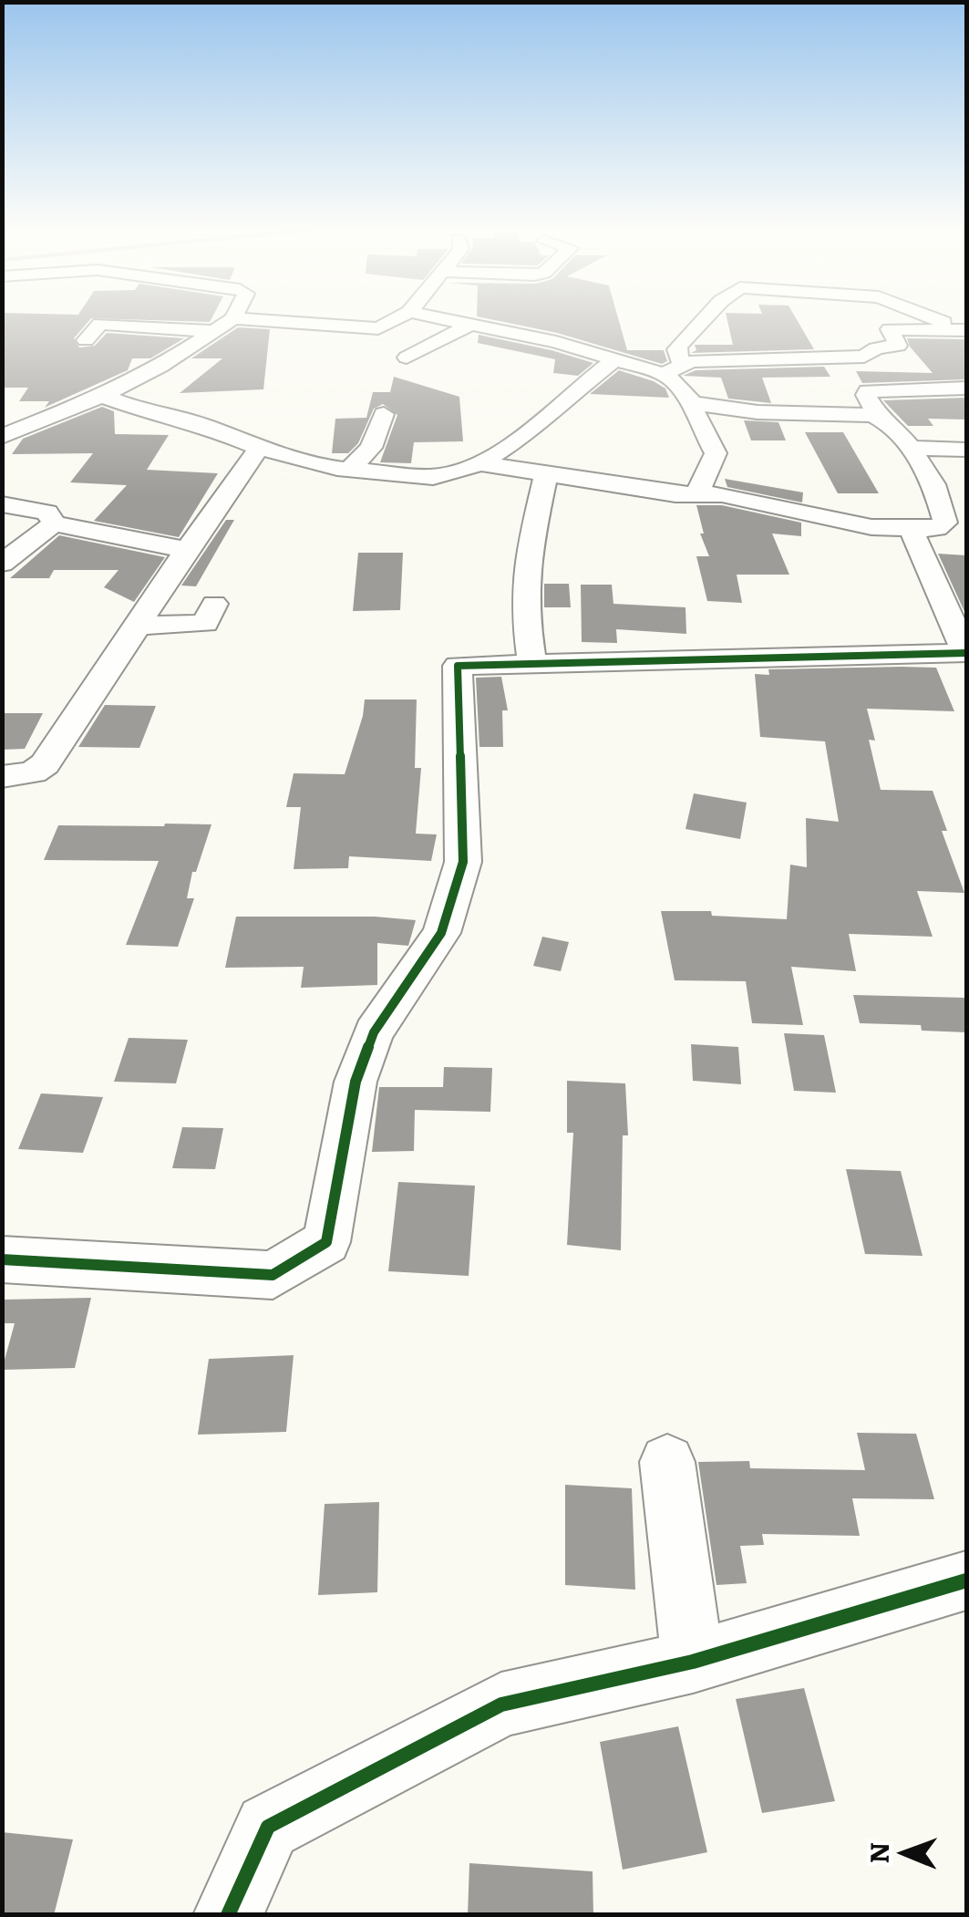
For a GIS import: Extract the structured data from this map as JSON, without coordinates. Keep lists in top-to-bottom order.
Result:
{
  "north": "left"
}
